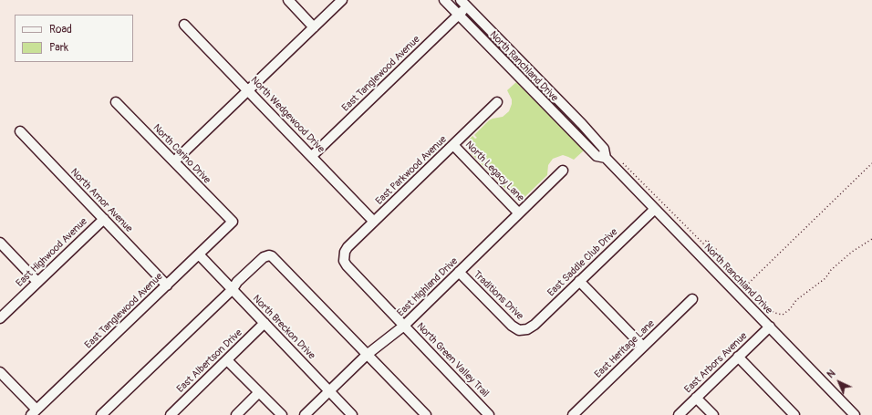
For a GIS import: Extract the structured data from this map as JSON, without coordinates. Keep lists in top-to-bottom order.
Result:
{
  "streets": {
    "street": [
      "North Ranchland Drive",
      "East Tanglewood Avenue",
      "North Wedgewood Drive",
      "North Carino Drive",
      "East Parkwood Avenue",
      "North Legacy Lane",
      "North Amor Avenue",
      "East Highwood Avenue",
      "East Saddle Club Drive",
      "East Highland Drive",
      "Traditions Drive",
      "North Breckon Drive",
      "East Heritage Lane",
      "North Green Valley Trail",
      "East Albertson Drive",
      "East Arbors Avenue"
    ]
  },
  "crossings": [
    ["North Ranchland Drive", "East Tanglewood Avenue"],
    ["North Ranchland Drive", "East Saddle Club Drive"],
    ["North Ranchland Drive", "East Arbors Avenue"],
    ["East Tanglewood Avenue", "North Wedgewood Drive"],
    ["East Tanglewood Avenue", "North Carino Drive"],
    ["East Tanglewood Avenue", "North Amor Avenue"],
    ["East Tanglewood Avenue", "North Breckon Drive"],
    ["North Wedgewood Drive", "East Parkwood Avenue"],
    ["East Parkwood Avenue", "North Legacy Lane"],
    ["East Parkwood Avenue", "North Green Valley Trail"],
    ["North Legacy Lane", "East Highland Drive"],
    ["North Amor Avenue", "East Highwood Avenue"],
    ["East Saddle Club Drive", "Traditions Drive"],
    ["East Highland Drive", "Traditions Drive"],
    ["East Highland Drive", "North Breckon Drive"],
    ["East Highland Drive", "North Green Valley Trail"],
    ["North Breckon Drive", "East Albertson Drive"]
  ],
  "legend": ["Road", "Park"],
  "north": "top left"
}
